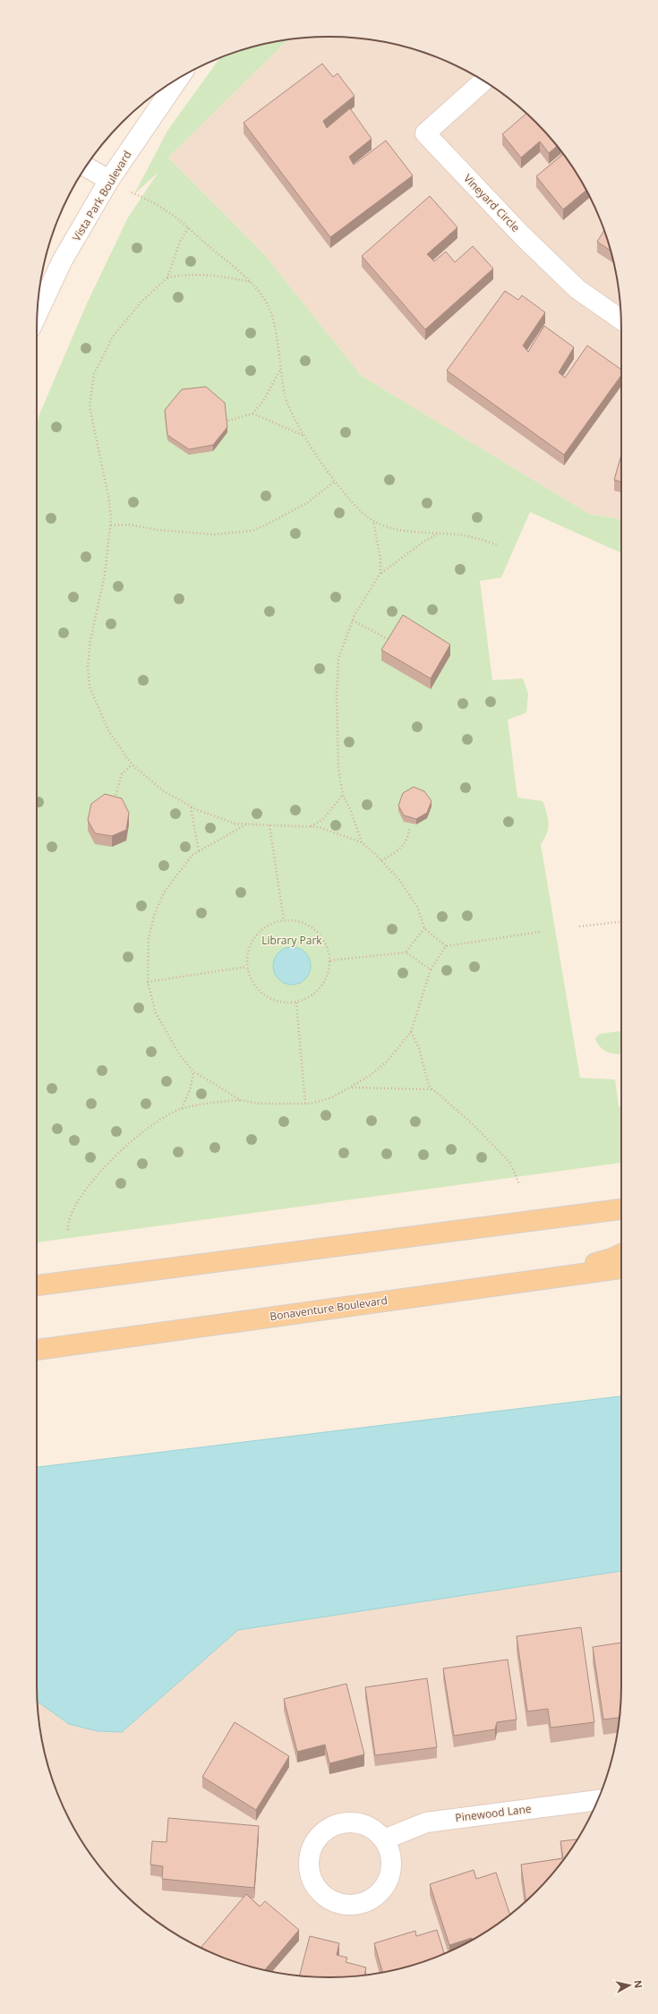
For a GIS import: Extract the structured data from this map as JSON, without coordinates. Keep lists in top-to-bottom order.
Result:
{
  "streets": {
    "main road": ["Bonaventure Boulevard"],
    "street": ["Vista Park Boulevard", "Vineyard Circle", "Pinewood Lane"]
  },
  "parks": ["Library Park"],
  "north": "right"
}
